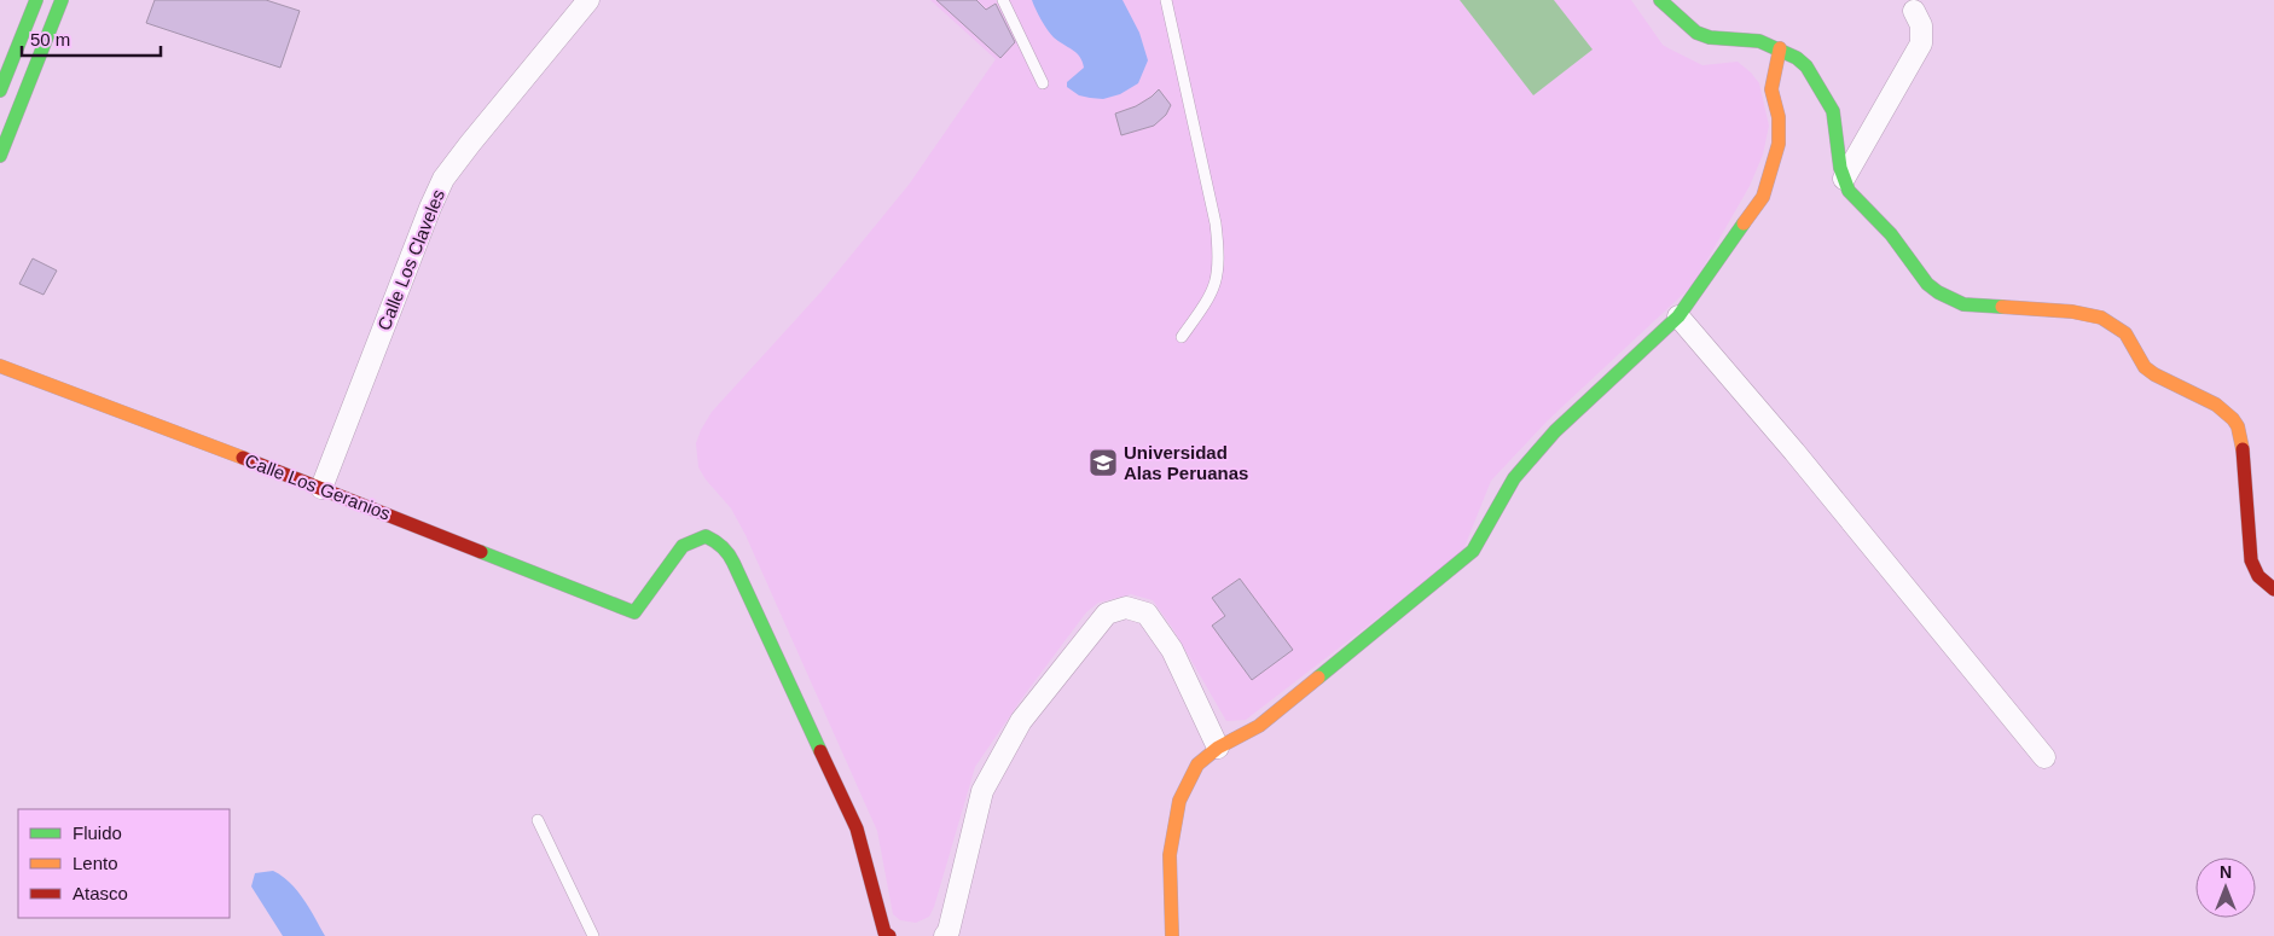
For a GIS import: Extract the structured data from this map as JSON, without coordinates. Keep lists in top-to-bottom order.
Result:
{
  "streets": {
    "street": ["Calle Los Claveles", "Calle Los Geranios"]
  },
  "crossings": [
    ["Calle Los Claveles", "Calle Los Geranios"]
  ],
  "places": {
    "school or university": ["Universidad Alas Peruanas"]
  },
  "legend": ["Fluido", "Lento", "Atasco"],
  "scale_bar": "50 m",
  "north": "top"
}
